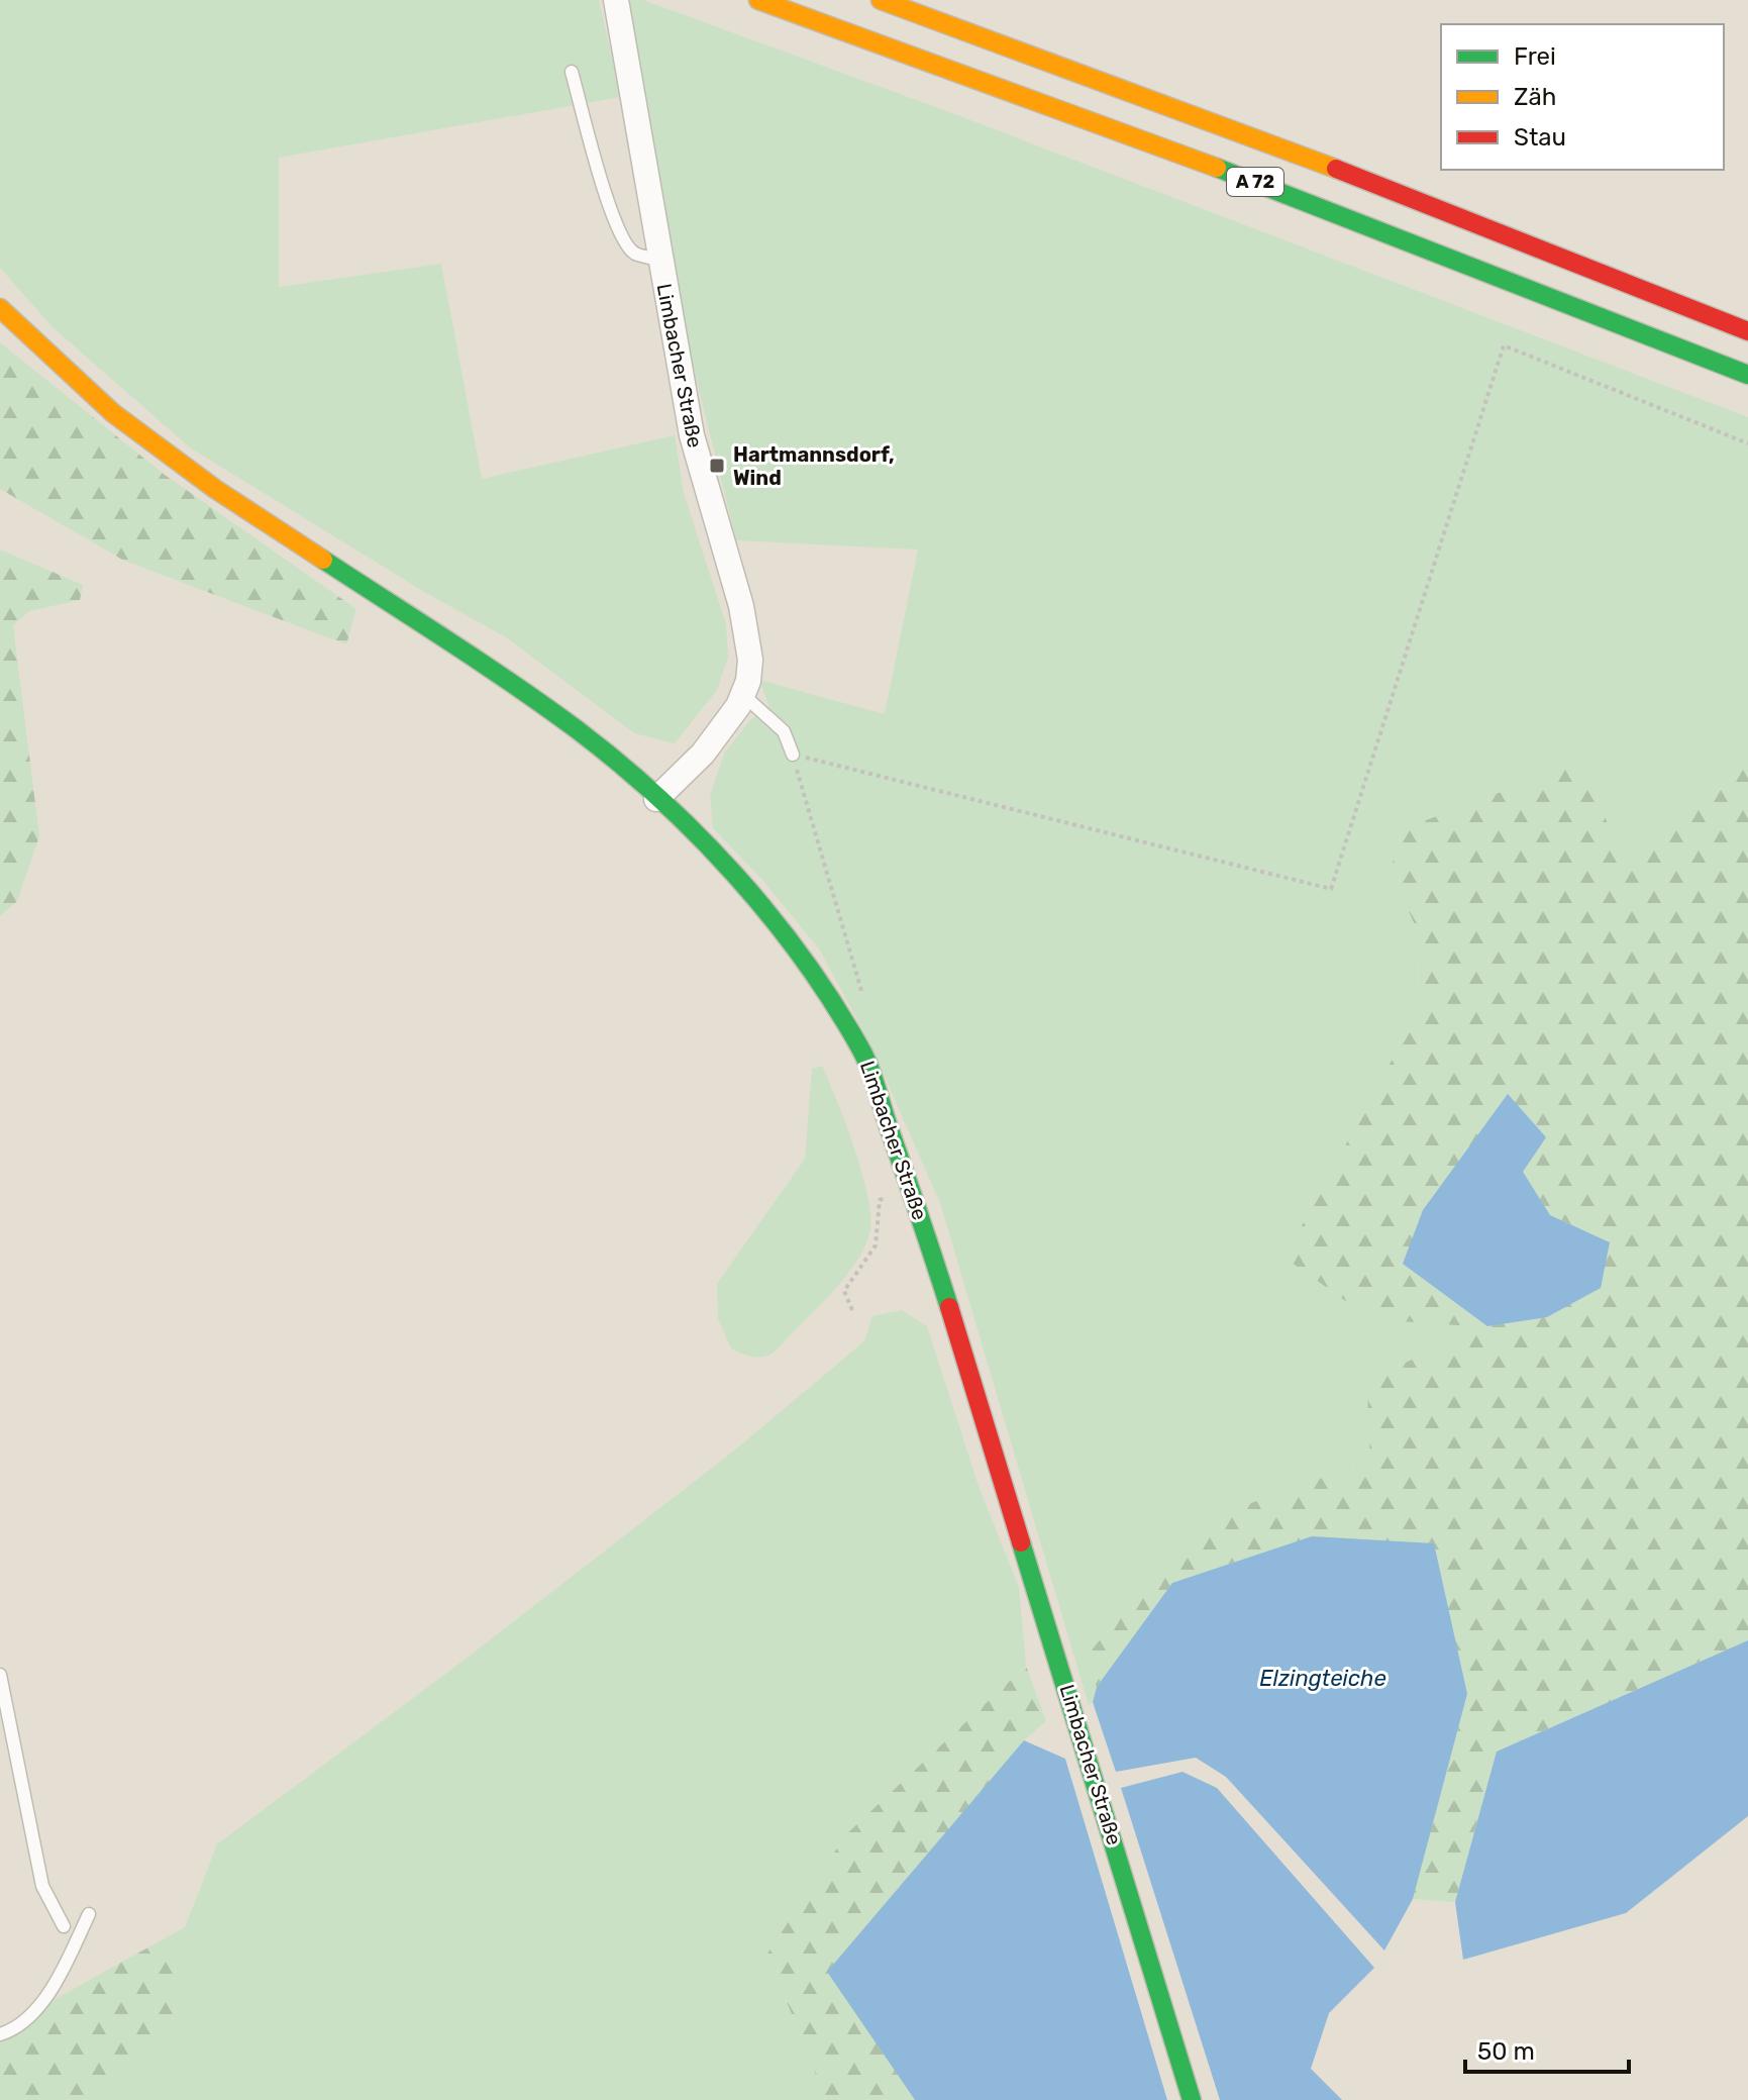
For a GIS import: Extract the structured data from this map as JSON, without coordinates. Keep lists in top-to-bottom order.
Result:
{
  "streets": {
    "main road": ["A 72", "Limbacher Straße"]
  },
  "water": ["Elzingteiche"],
  "places": {
    "transit": ["Hartmannsdorf, Wind"]
  },
  "legend": ["Frei", "Zäh", "Stau"],
  "scale_bar": "50 m"
}
